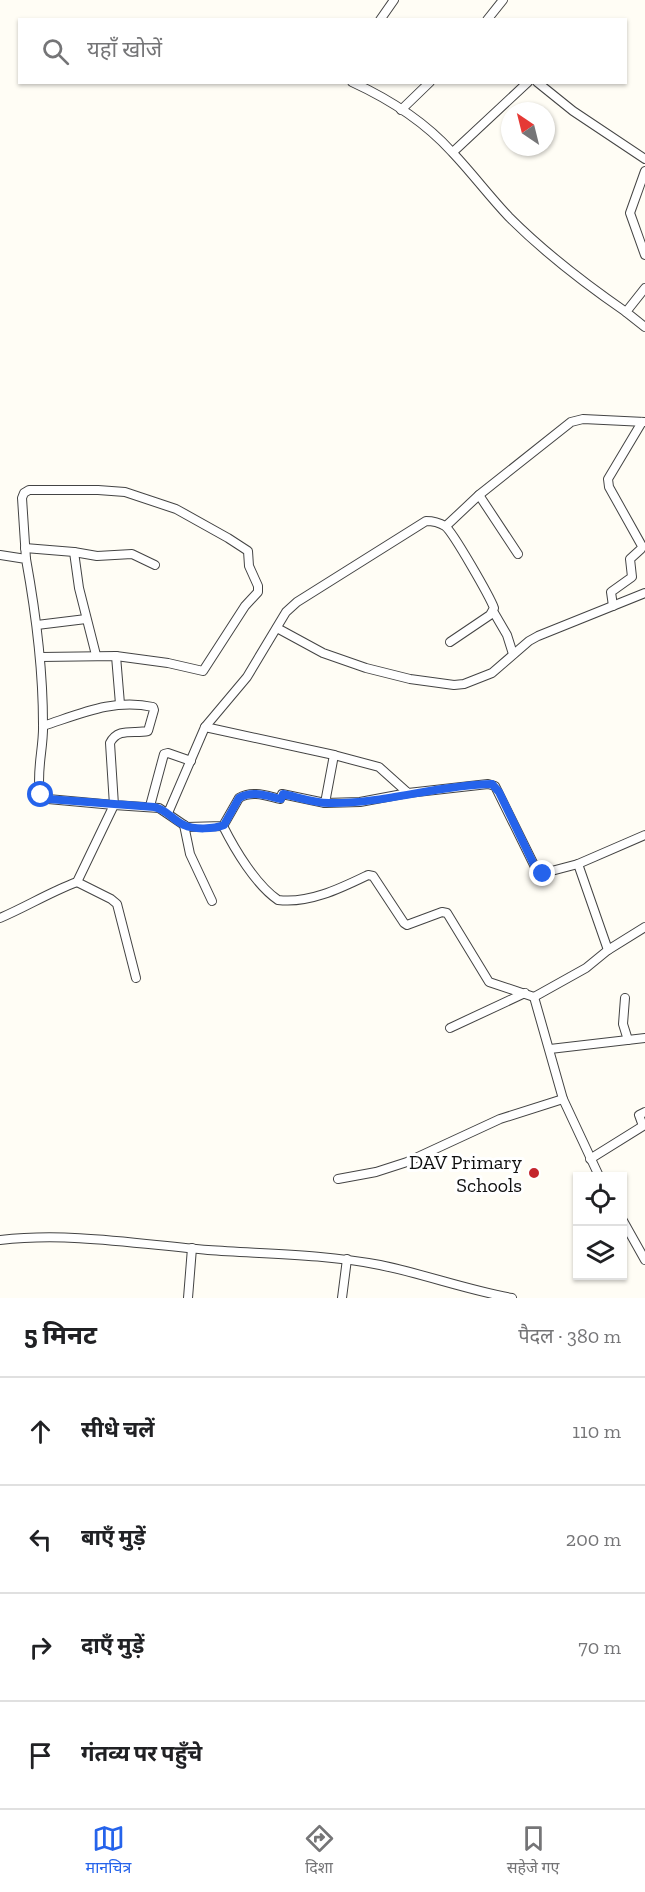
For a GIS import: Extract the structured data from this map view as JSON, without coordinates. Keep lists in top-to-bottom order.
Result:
{
  "places": ["DAV Primary Schools"],
  "north": "top left",
  "page": {
    "search": "यहाँ खोजें",
    "heading": ["5 मिनट", "पैदल · 380 m"],
    "list": [
      ["सीधे चलें", "110 m"],
      ["बाएँ मुड़ें", "200 m"],
      ["दाएँ मुड़ें", "70 m"],
      "गंतव्य पर पहुँचे"
    ],
    "nav": ["मानचित्र", "दिशा", "सहेजे गए"]
  }
}
